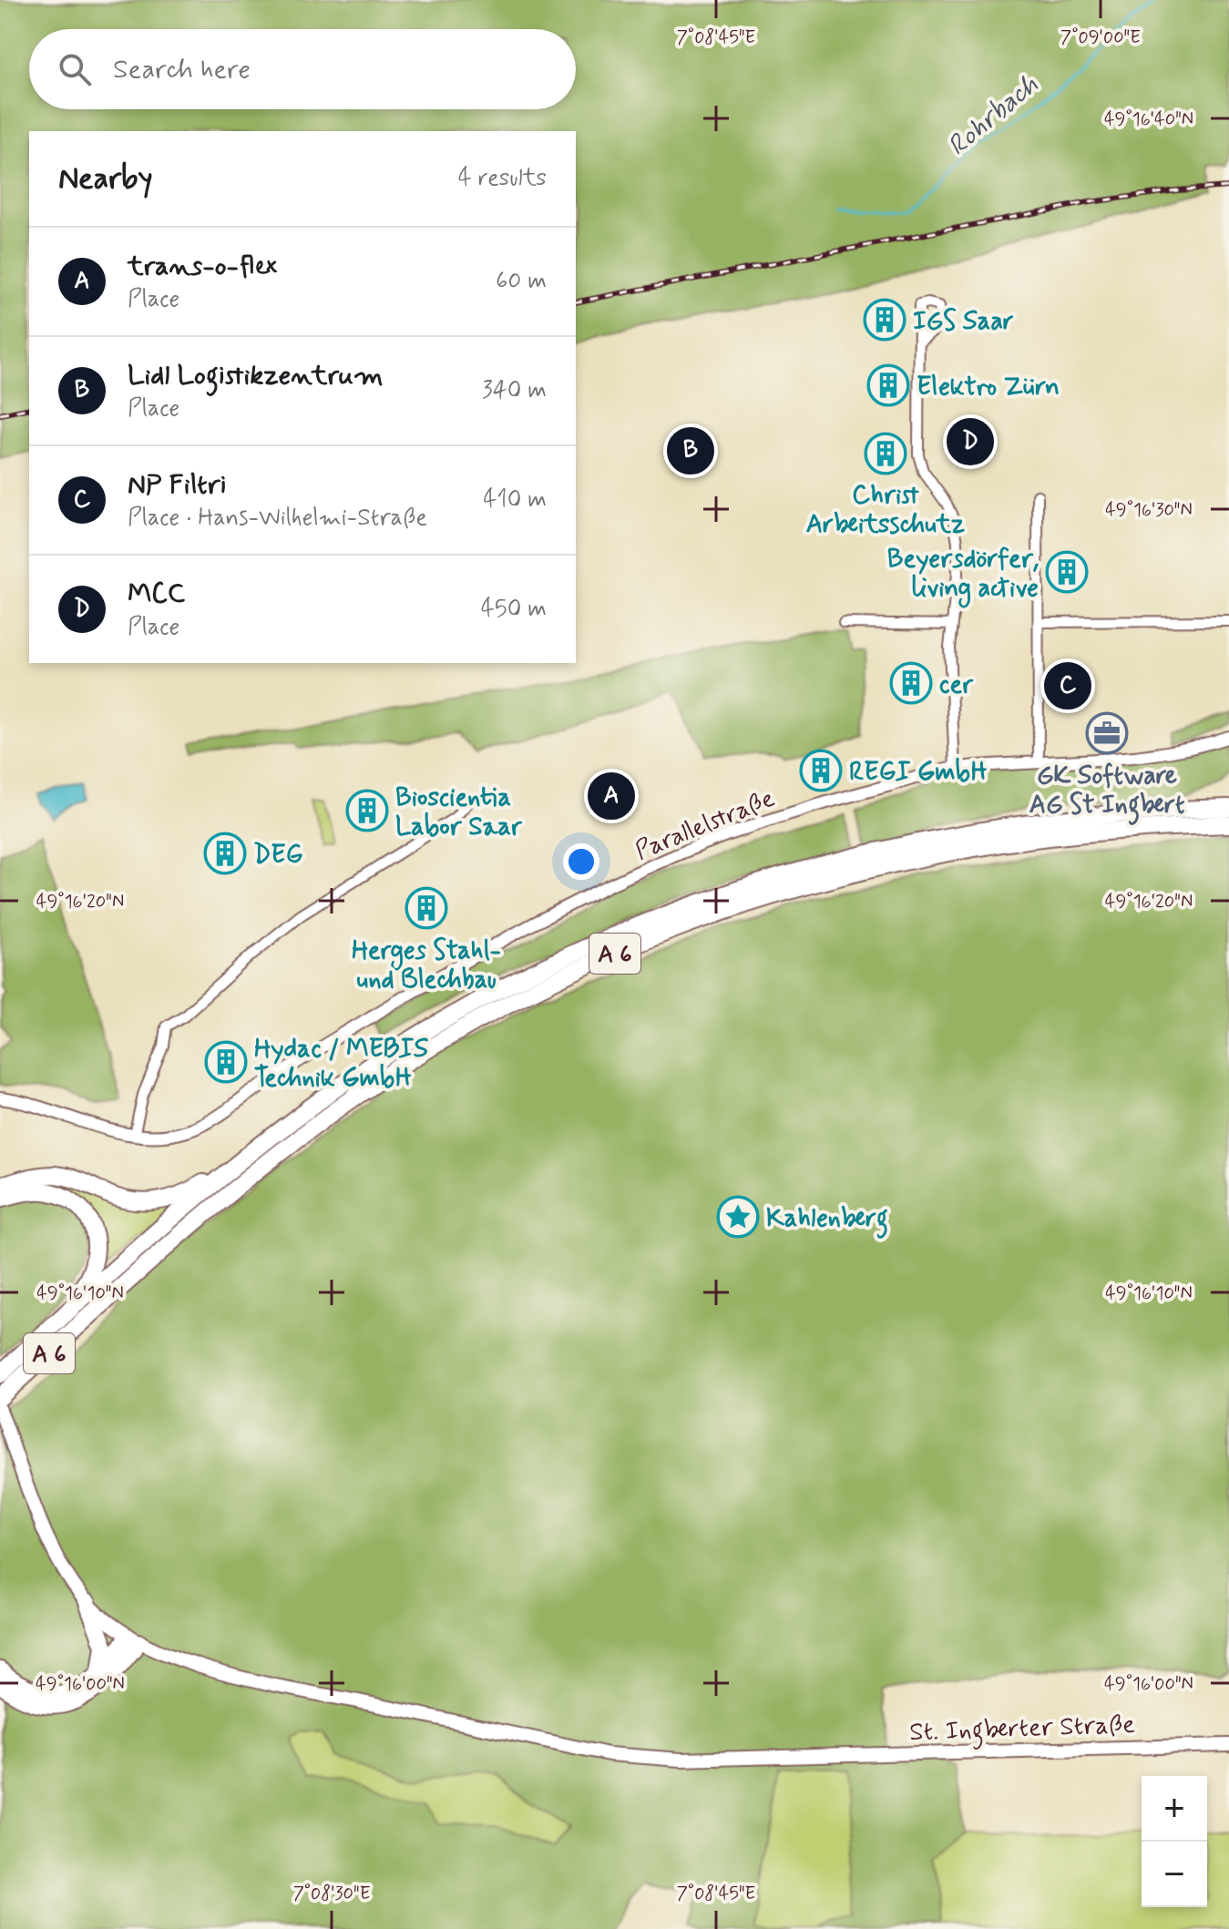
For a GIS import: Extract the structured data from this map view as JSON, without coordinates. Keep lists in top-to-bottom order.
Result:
{
  "streets": {
    "highway": ["A 6"],
    "main road": ["St. Ingberter Straße"],
    "street": ["Parallelstraße"]
  },
  "water": ["Rohrbach"],
  "places": {
    "building": [
      "IGS Saar",
      "Elektro Zürn",
      "Christ Arbeitsschutz",
      "Beyersdörfer, living active",
      "cer",
      "REGI GmbH",
      "Bioscientia Labor Saar",
      "DEG",
      "Herges Stahl- und Blechbau",
      "Hydac / MEBIS Technik GmbH"
    ],
    "office": ["GK Software AG St Ingbert"],
    "place": ["Kahlenberg"]
  },
  "page": {
    "search": "Search here",
    "heading": ["Nearby", "4 results"],
    "list": [
      {
        "mark": "A",
        "name": "trans-o-flex",
        "note": "Place",
        "value": "60 m"
      },
      {
        "mark": "B",
        "name": "Lidl Logistikzentrum",
        "note": "Place",
        "value": "340 m"
      },
      {
        "mark": "C",
        "name": "NP Filtri",
        "note": "Place · Hans-Wilhelmi-Straße",
        "value": "410 m"
      },
      {
        "mark": "D",
        "name": "MCC",
        "note": "Place",
        "value": "450 m"
      }
    ],
    "pins": [
      "D",
      "B",
      "C",
      "A"
    ],
    "map_buttons": ["+", "−"]
  },
  "coordinates": [
    "7°08'45\"E",
    "7°09'00\"E",
    "49°16'40\"N",
    "49°16'30\"N",
    "49°16'20\"N",
    "49°16'10\"N",
    "49°16'00\"N",
    "7°08'30\"E"
  ]
}
